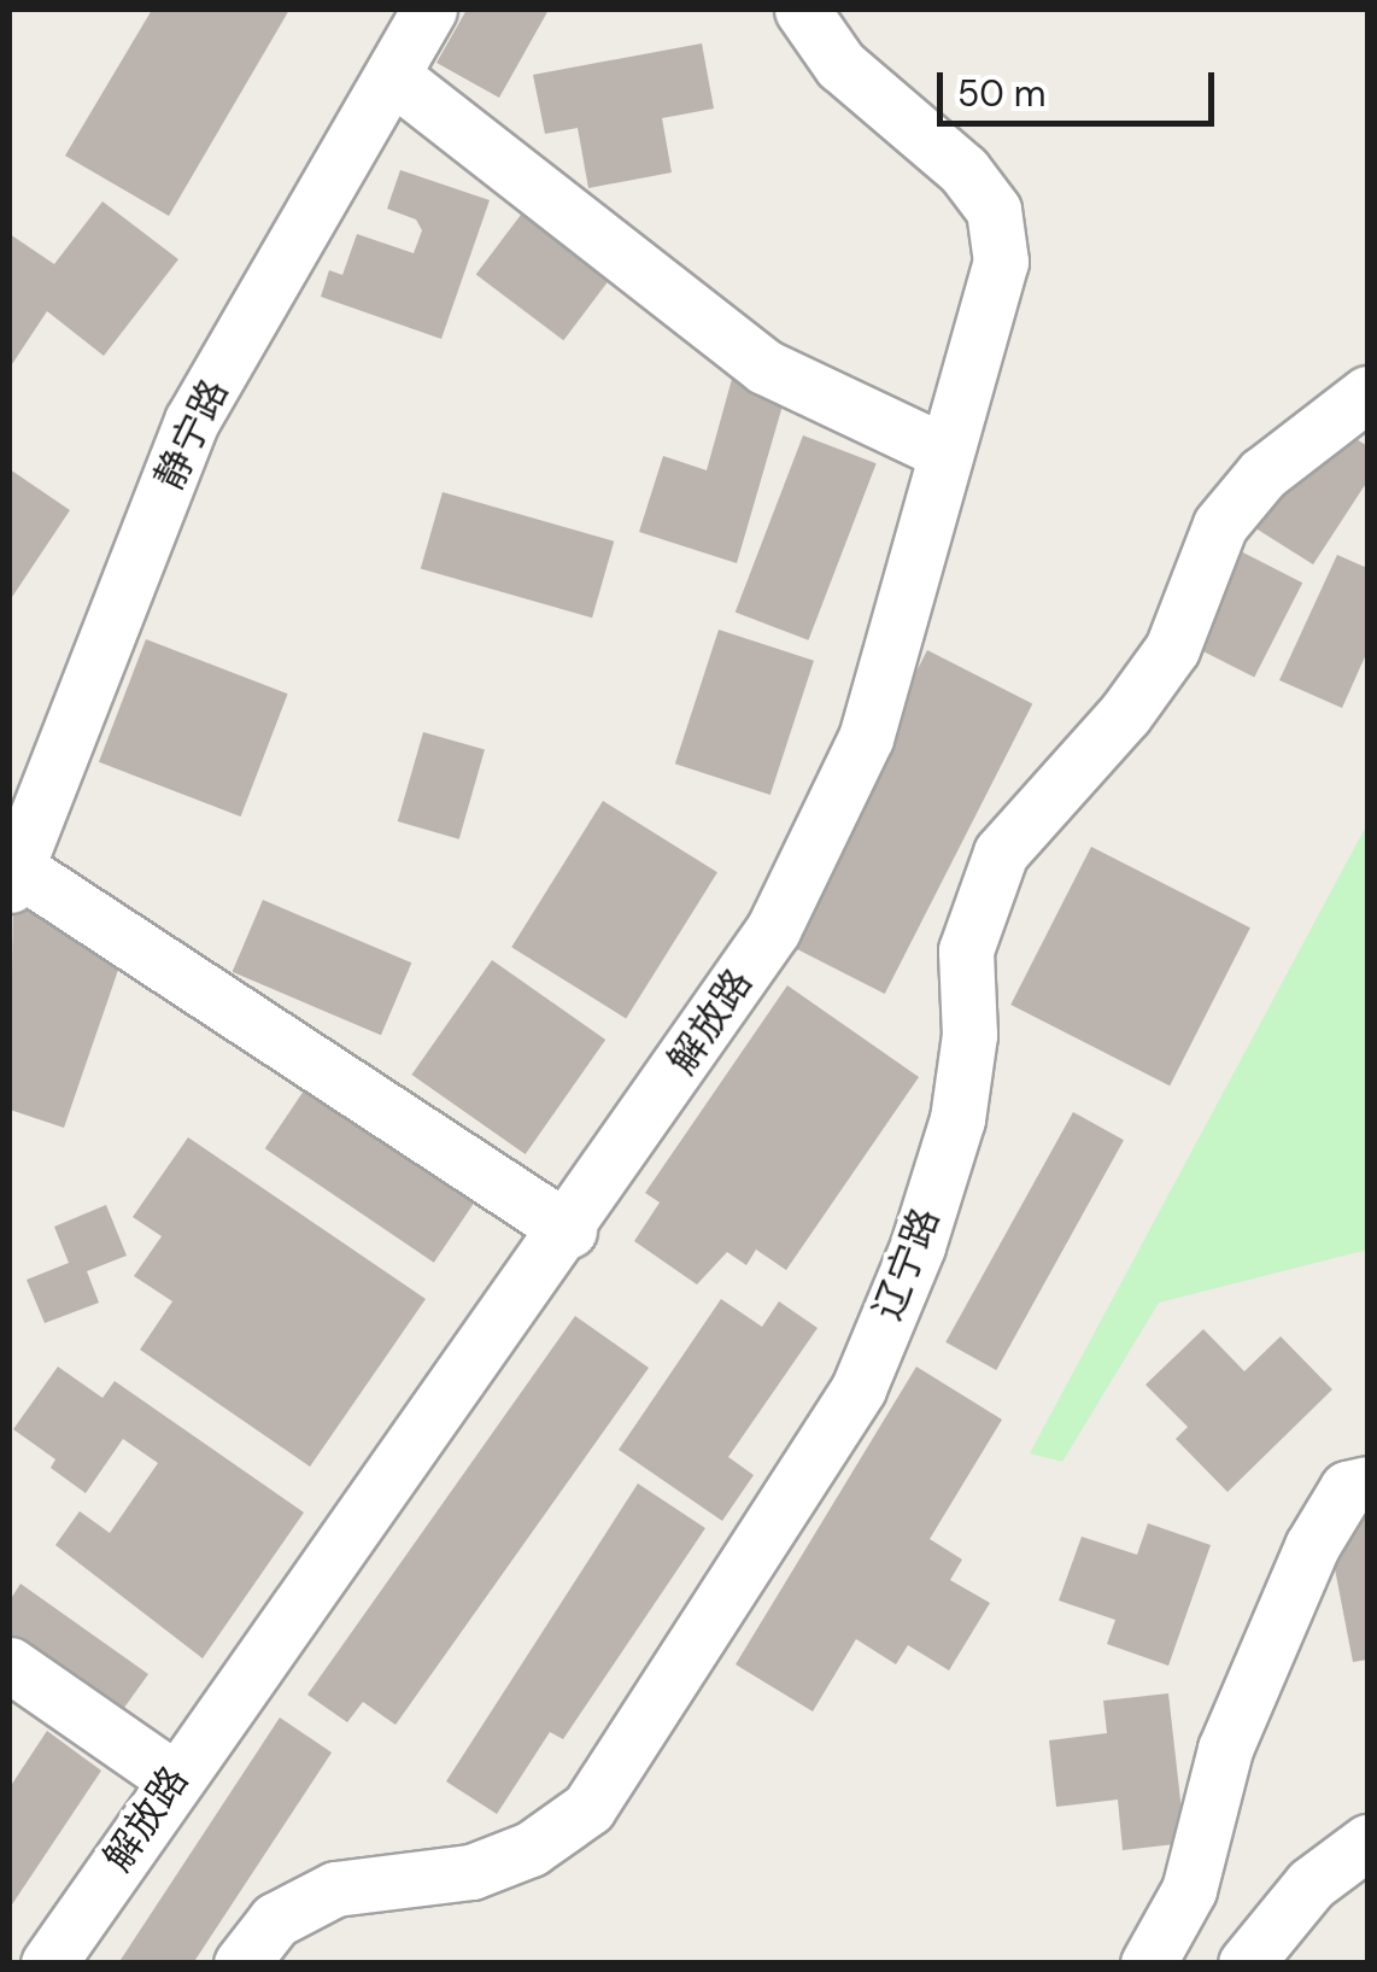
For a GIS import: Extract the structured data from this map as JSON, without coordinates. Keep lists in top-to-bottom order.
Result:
{
  "streets": {
    "street": ["静宁路", "解放路", "辽宁路"]
  },
  "scale_bar": "50 m"
}
